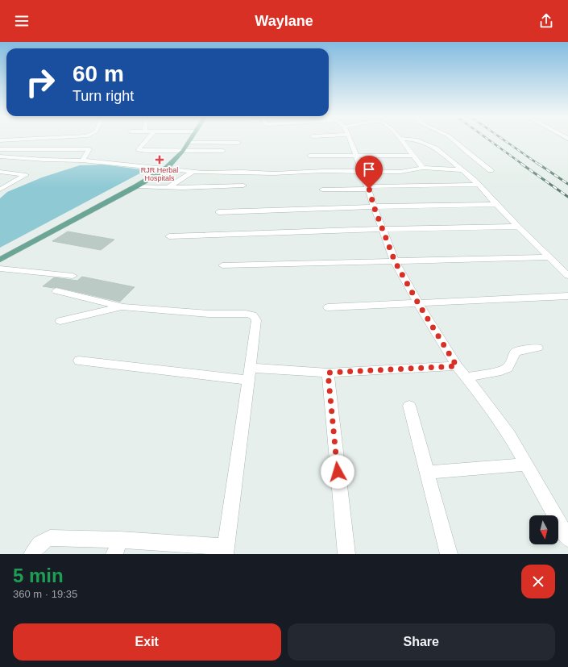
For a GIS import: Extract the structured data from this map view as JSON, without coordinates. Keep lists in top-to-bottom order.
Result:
{
  "places": {
    "health": ["RJR Herbal Hospitals"]
  },
  "north": "bottom",
  "page": {
    "header": "Waylane",
    "turn": ["60 m", "Turn right"],
    "heading": ["5 min", "360 m · 19:35"],
    "buttons": ["Exit", "Share"]
  }
}
